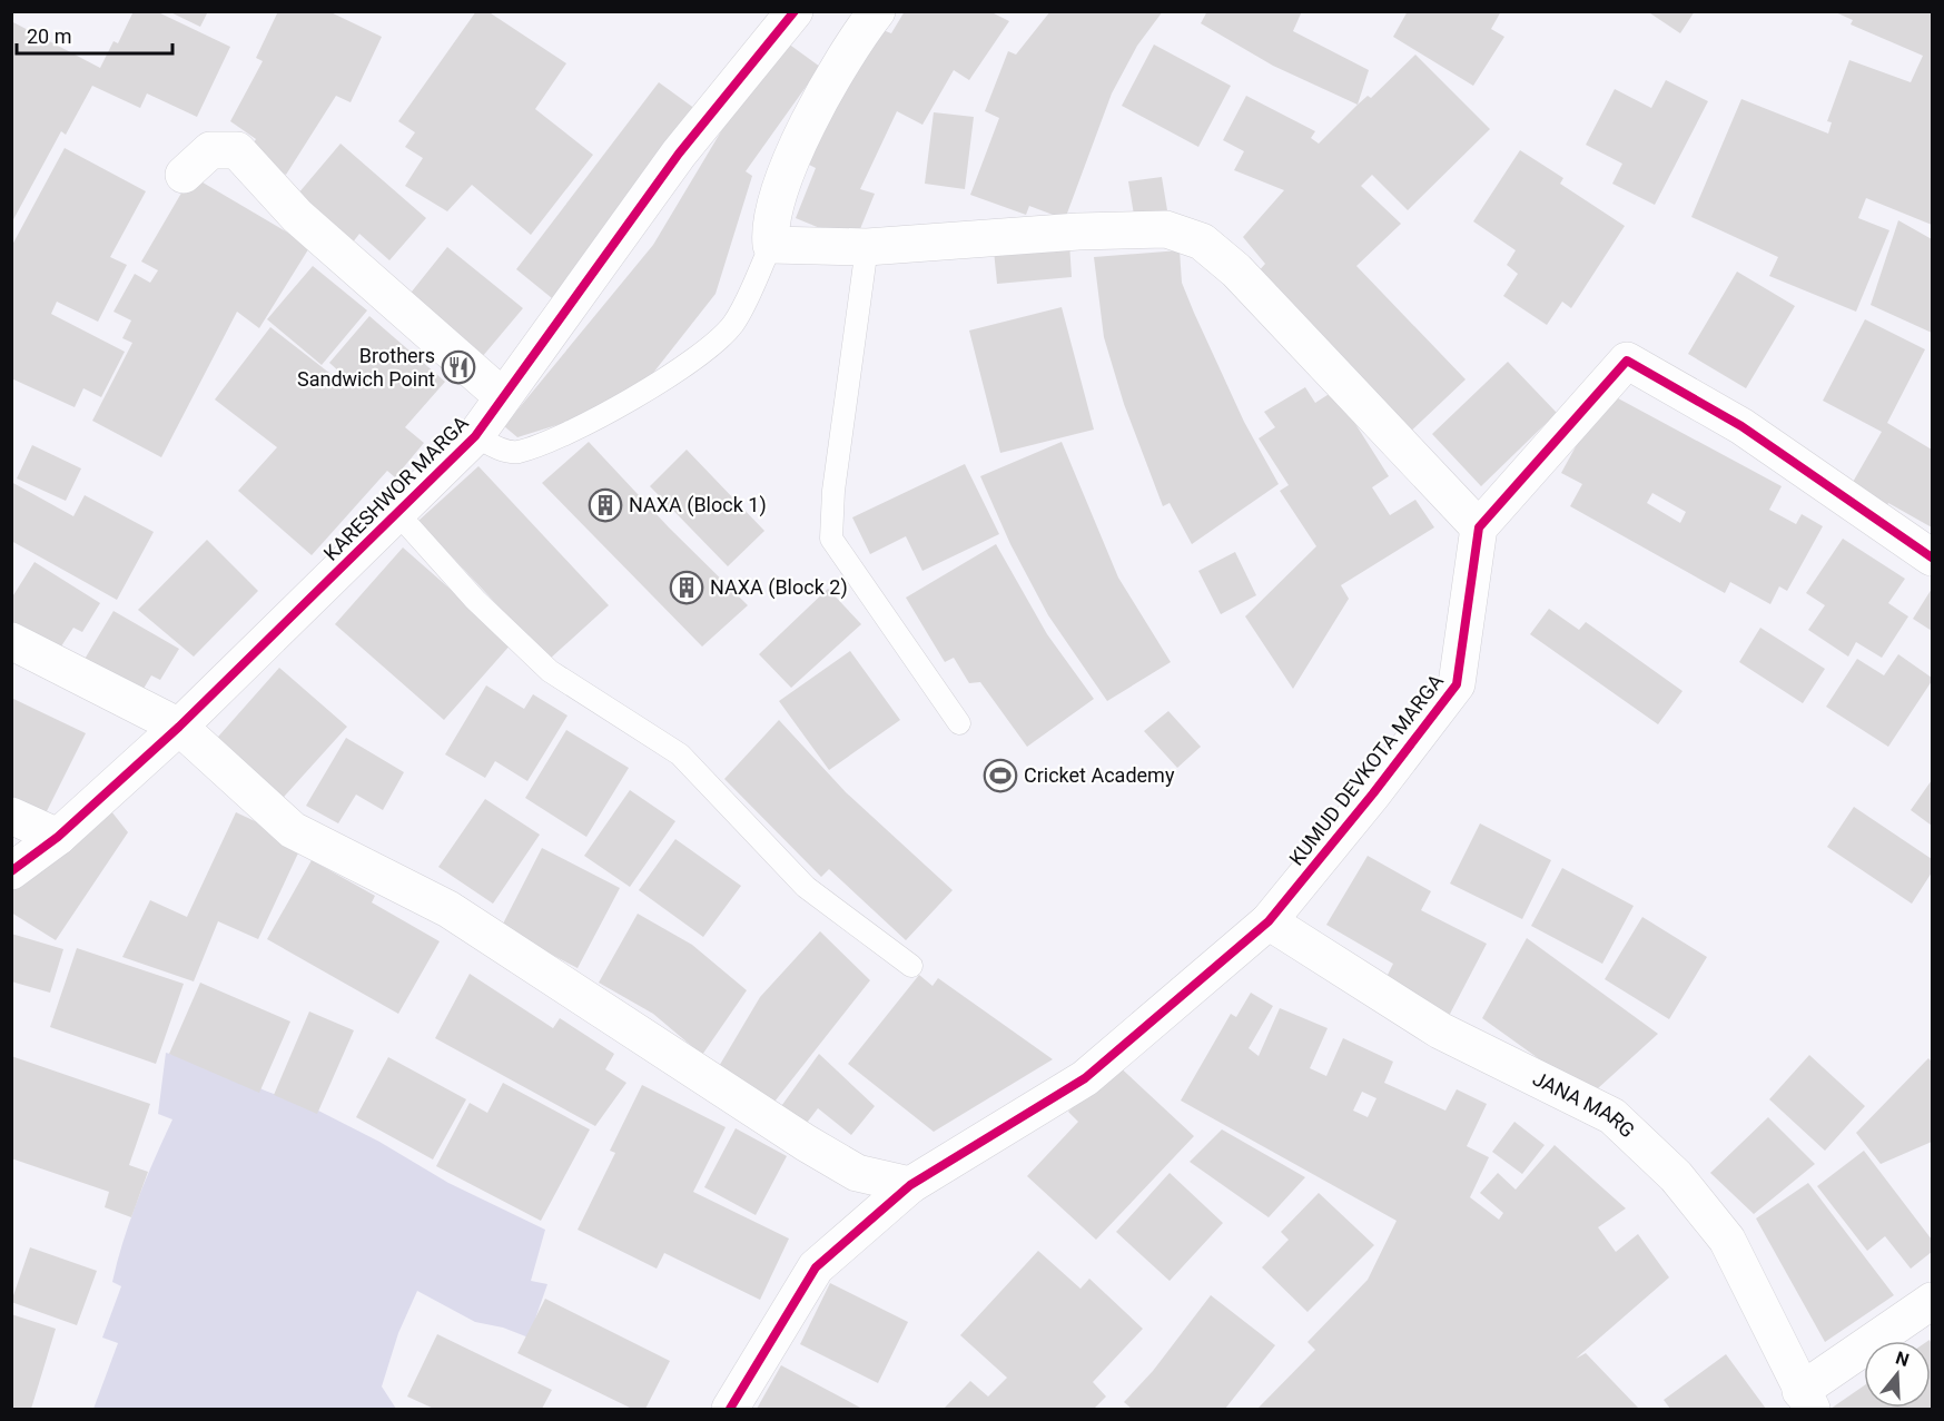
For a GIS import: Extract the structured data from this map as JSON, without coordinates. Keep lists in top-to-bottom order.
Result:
{
  "streets": {
    "street": ["KARESHWOR MARGA", "KUMUD DEVKOTA MARGA", "JANA MARG"]
  },
  "crossings": [
    ["KUMUD DEVKOTA MARGA", "JANA MARG"]
  ],
  "places": {
    "restaurant": ["Brothers Sandwich Point"],
    "building": ["NAXA (Block 1)", "NAXA (Block 2)"],
    "sports": ["Cricket Academy"]
  },
  "scale_bar": "20 m",
  "north": "top"
}
